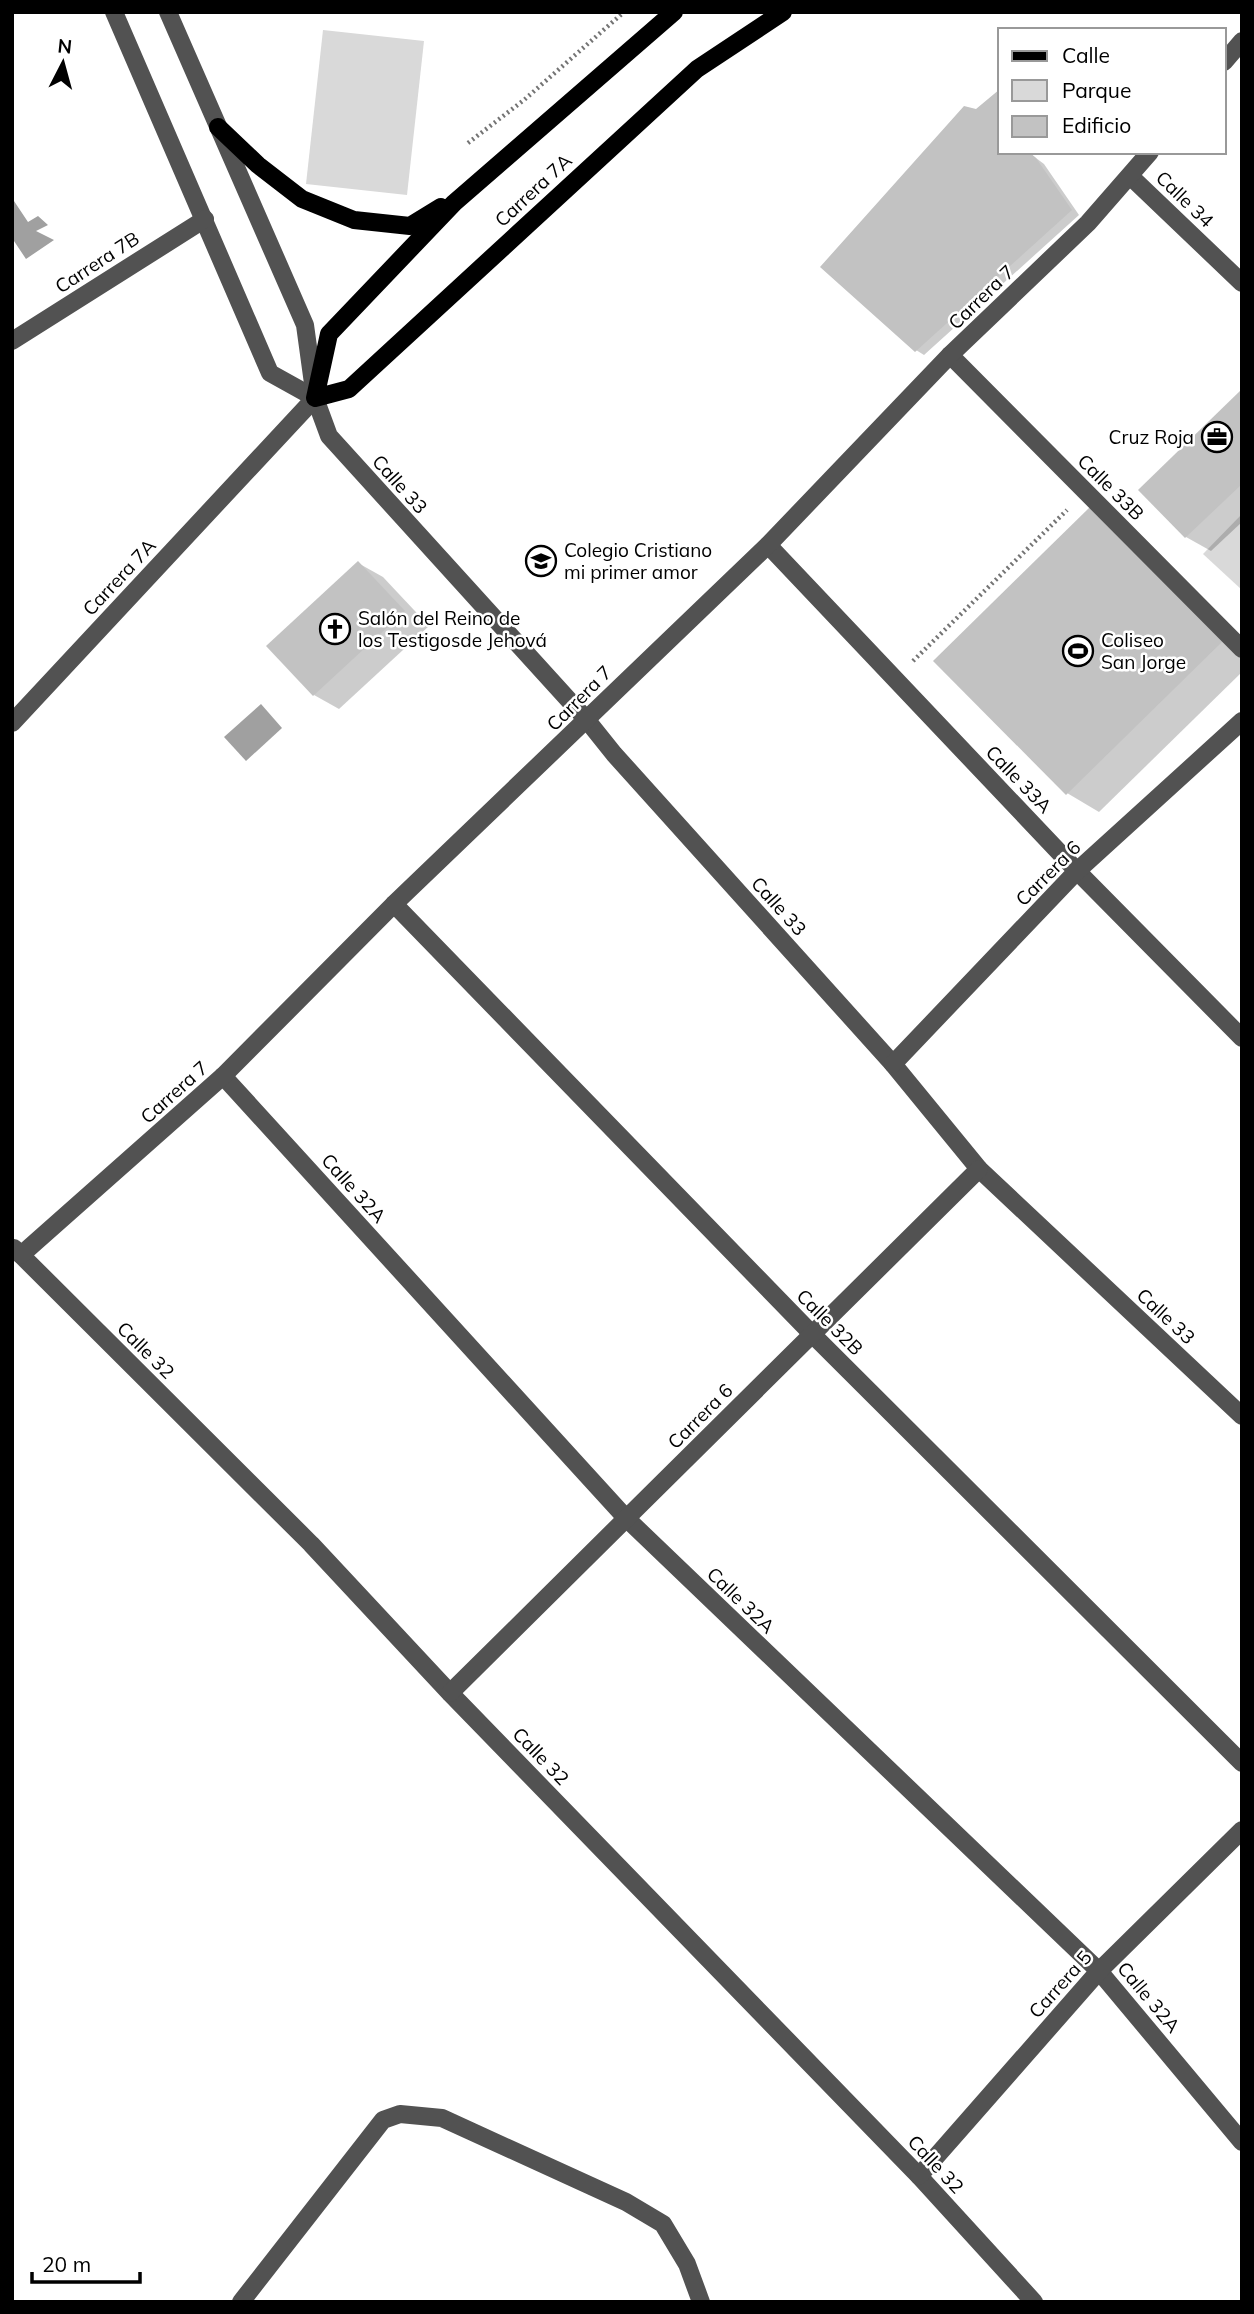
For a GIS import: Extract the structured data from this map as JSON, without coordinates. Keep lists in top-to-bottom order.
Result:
{
  "streets": {
    "main road": ["Carrera 7A"],
    "street": [
      "Calle 34",
      "Carrera 7B",
      "Carrera 7",
      "Calle 33",
      "Calle 33B",
      "Calle 33A",
      "Carrera 6",
      "Calle 32A",
      "Calle 32B",
      "Calle 32",
      "Carrera 5"
    ]
  },
  "crossings": [
    ["Carrera 7A", "Calle 33"],
    ["Calle 34", "Carrera 7"],
    ["Carrera 7", "Calle 33"],
    ["Carrera 7", "Calle 33B"],
    ["Carrera 7", "Calle 33A"],
    ["Carrera 7", "Calle 32A"],
    ["Carrera 7", "Calle 32B"],
    ["Carrera 7", "Calle 32"],
    ["Calle 33", "Carrera 6"],
    ["Calle 33A", "Carrera 6"],
    ["Carrera 6", "Calle 32A"],
    ["Carrera 6", "Calle 32B"],
    ["Carrera 6", "Calle 32"],
    ["Calle 32A", "Carrera 5"],
    ["Calle 32", "Carrera 5"]
  ],
  "places": {
    "office": ["Cruz Roja"],
    "school or university": ["Colegio Cristiano mi primer amor"],
    "church": ["Salón del Reino de los Testigosde Jehová"],
    "sports": ["Coliseo San Jorge"]
  },
  "legend": ["Calle", "Parque", "Edificio"],
  "scale_bar": "20 m",
  "north": "top"
}
